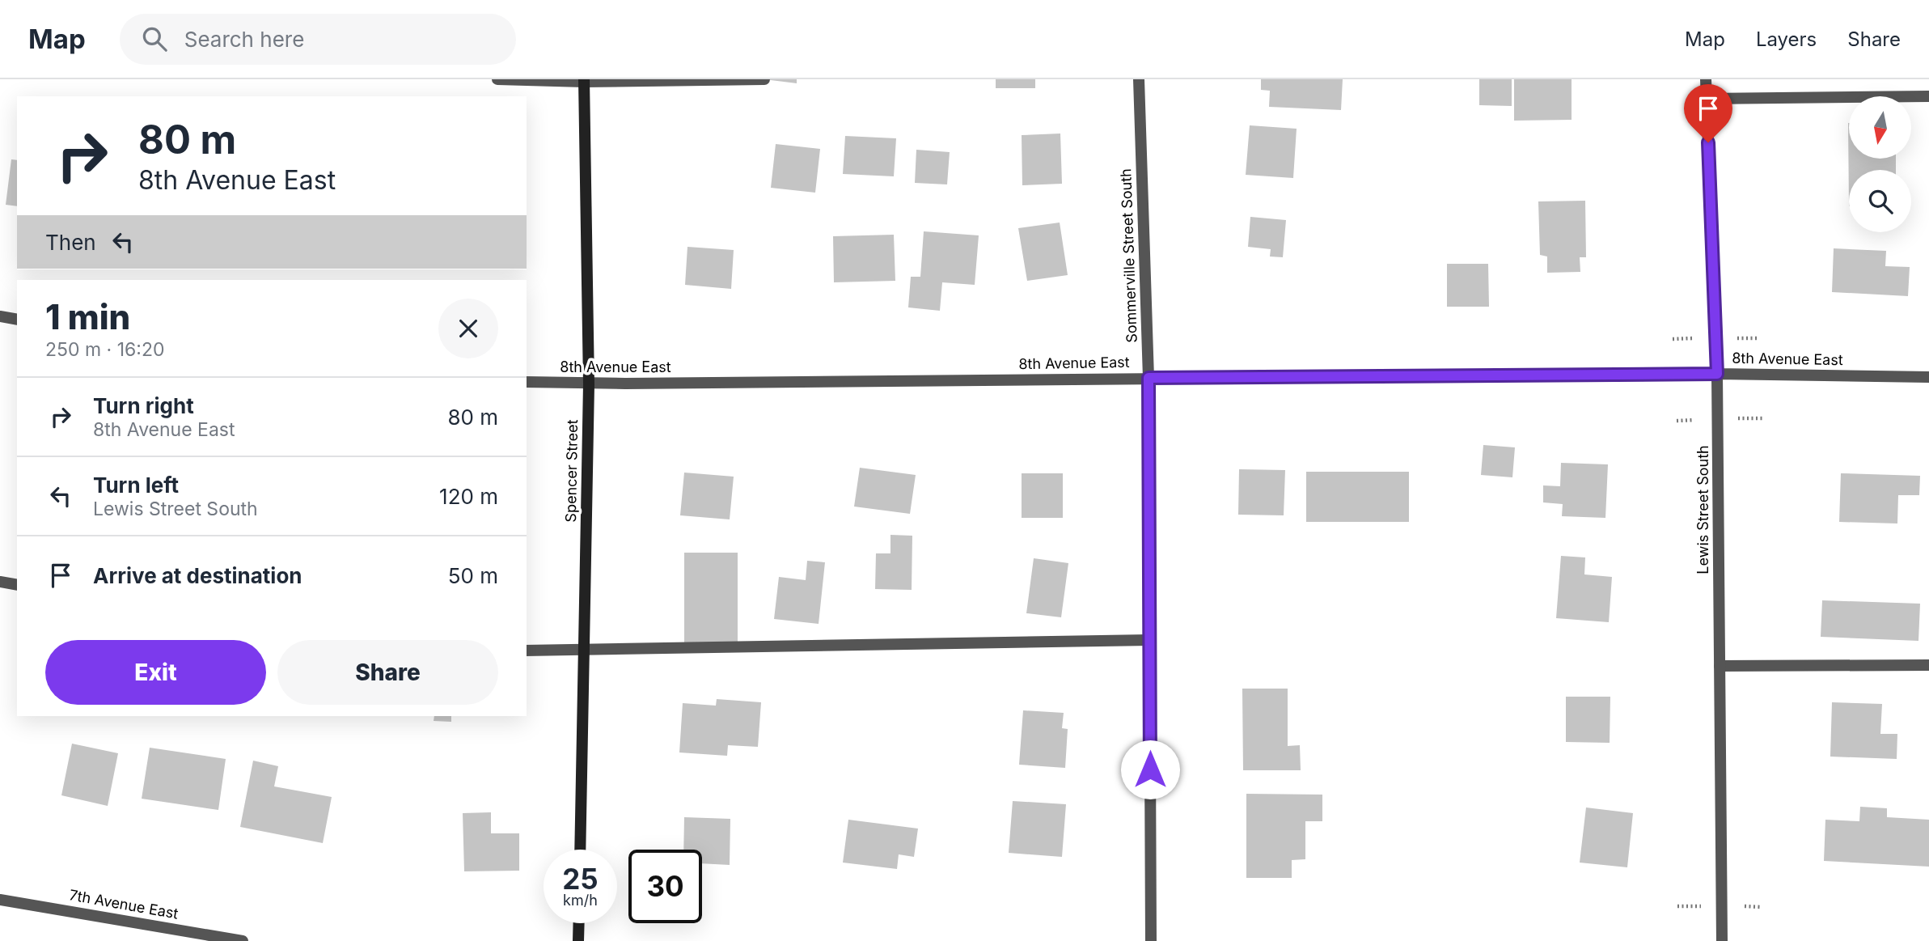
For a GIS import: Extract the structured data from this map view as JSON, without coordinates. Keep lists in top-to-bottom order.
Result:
{
  "streets": {
    "street": [
      "Sommerville Street South",
      "8th Avenue East",
      "Spencer Street",
      "Lewis Street South",
      "7th Avenue East"
    ]
  },
  "crossings": [
    ["Sommerville Street South", "8th Avenue East"],
    ["8th Avenue East", "Spencer Street"],
    ["8th Avenue East", "Lewis Street South"]
  ],
  "north": "bottom",
  "page": {
    "header": "Map",
    "search": "Search here",
    "nav": ["Map", "Layers", "Share"],
    "turn": ["80 m", "8th Avenue East"],
    "then": "Then",
    "heading": ["1 min", "250 m · 16:20"],
    "list": [
      {
        "name": "Turn right",
        "note": "8th Avenue East",
        "value": "80 m"
      },
      {
        "name": "Turn left",
        "note": "Lewis Street South",
        "value": "120 m"
      },
      {
        "name": "Arrive at destination",
        "value": "50 m"
      }
    ],
    "buttons": ["Exit", "Share"],
    "speed": "25 km/h",
    "limit": "30"
  }
}
